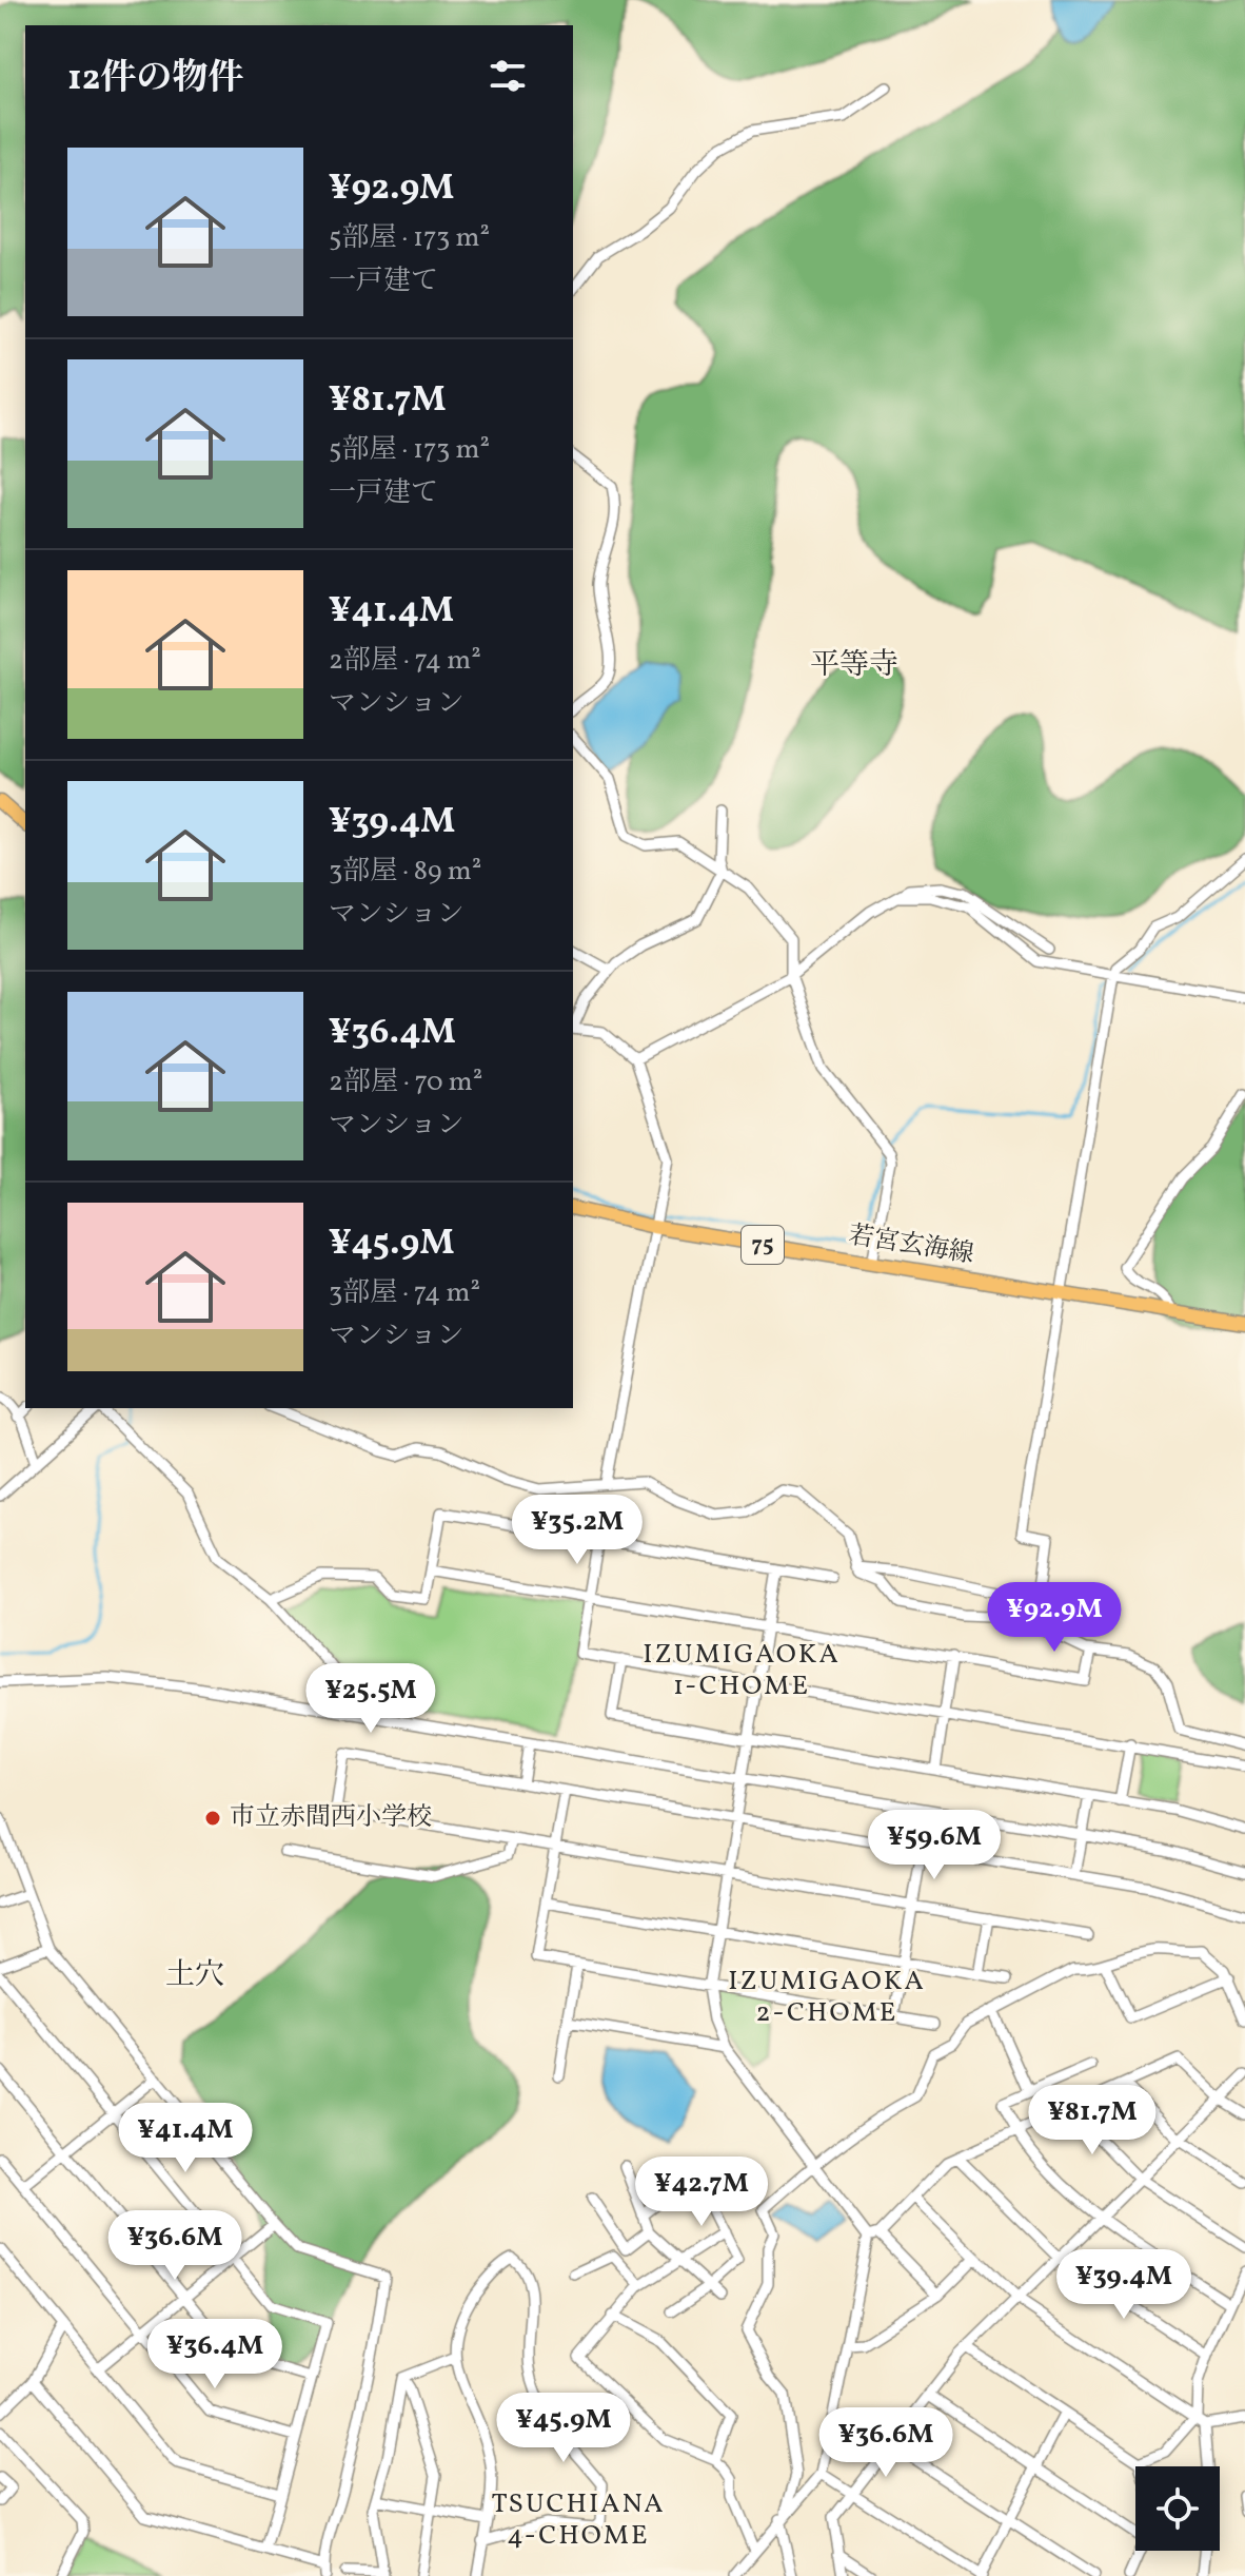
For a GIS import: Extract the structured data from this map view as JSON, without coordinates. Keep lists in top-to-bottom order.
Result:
{
  "streets": {
    "main road": ["75", "若宮玄海線"]
  },
  "districts": [
    "平等寺",
    "IZUMIGAOKA 1-CHOME",
    "土穴",
    "IZUMIGAOKA 2-CHOME",
    "TSUCHIANA 4-CHOME"
  ],
  "places": ["市立赤間西小学校"],
  "page": {
    "heading": "12件の物件",
    "list": [
      {
        "name": "¥92.9M",
        "note": "5部屋 · 173 m² · 一戸建て"
      },
      {
        "name": "¥81.7M",
        "note": "5部屋 · 173 m² · 一戸建て"
      },
      {
        "name": "¥41.4M",
        "note": "2部屋 · 74 m² · マンション"
      },
      {
        "name": "¥39.4M",
        "note": "3部屋 · 89 m² · マンション"
      },
      {
        "name": "¥36.4M",
        "note": "2部屋 · 70 m² · マンション"
      },
      {
        "name": "¥45.9M",
        "note": "3部屋 · 74 m² · マンション"
      }
    ],
    "price": [
      "¥35.2M",
      "¥92.9M",
      "¥25.5M",
      "¥59.6M",
      "¥81.7M",
      "¥41.4M",
      "¥42.7M",
      "¥36.6M",
      "¥39.4M",
      "¥36.4M",
      "¥45.9M",
      "¥36.6M"
    ]
  }
}
